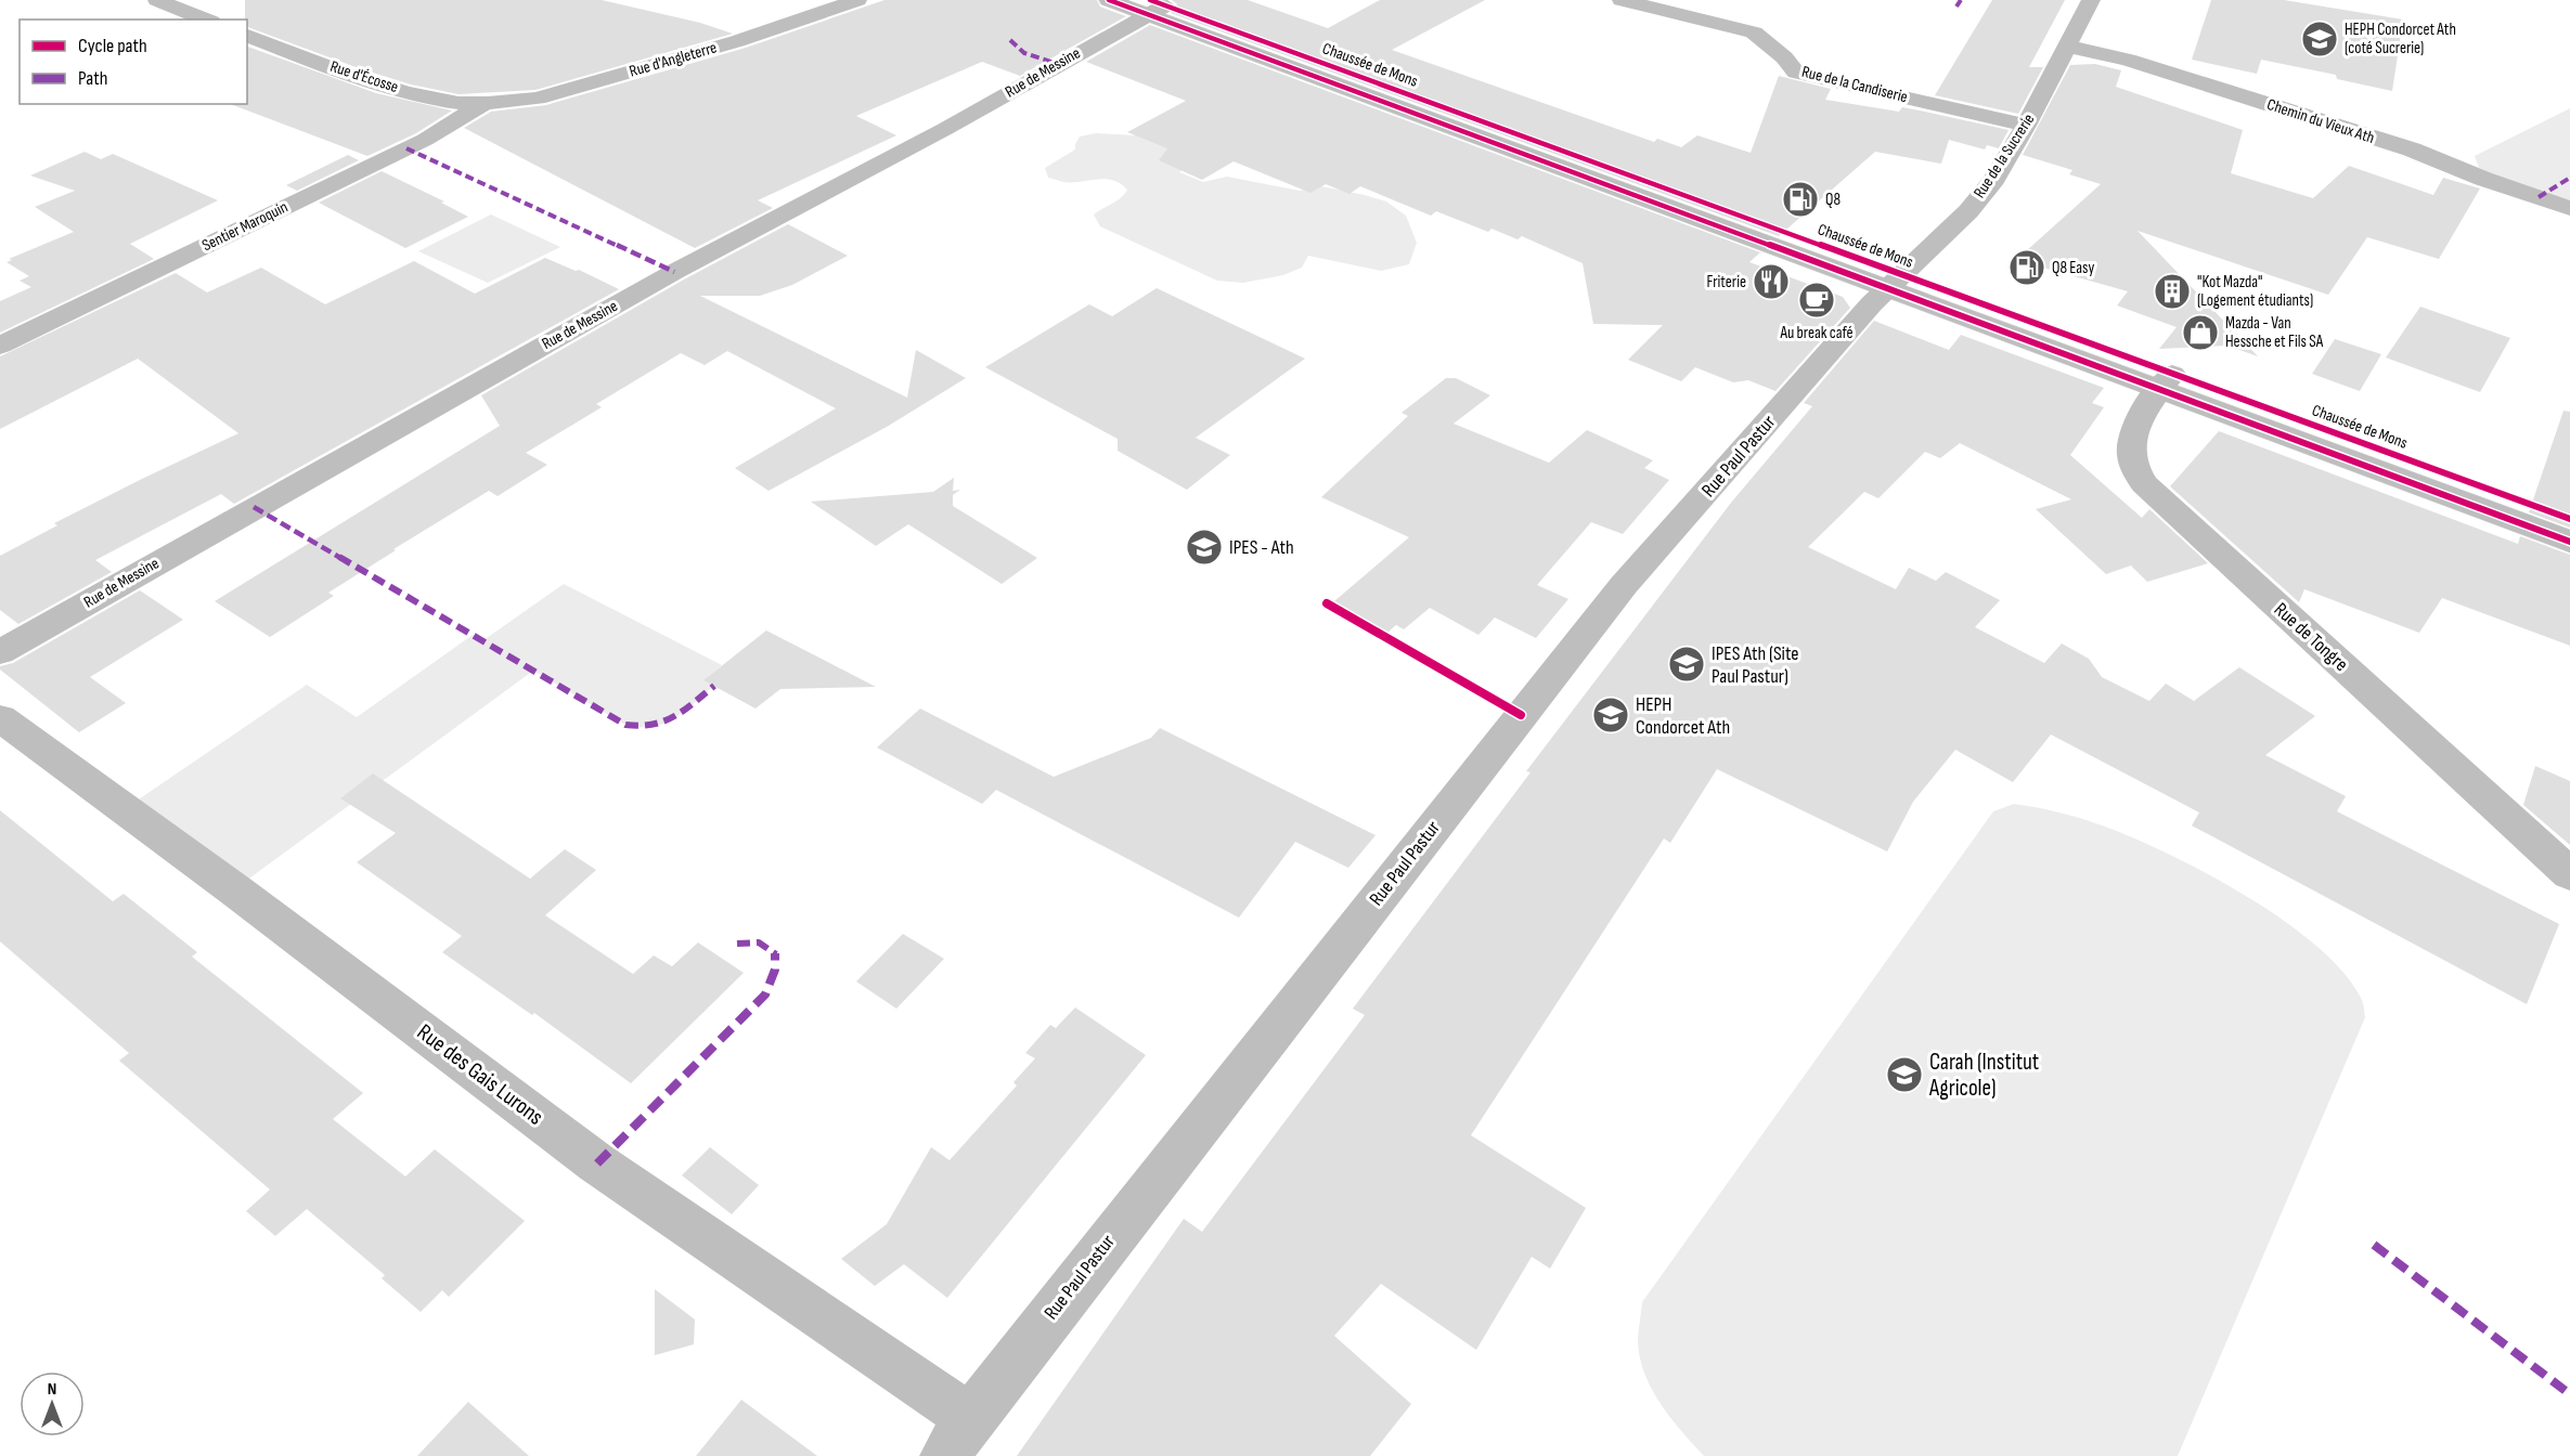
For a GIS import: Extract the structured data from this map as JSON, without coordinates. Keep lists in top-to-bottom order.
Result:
{
  "streets": {
    "street": [
      "Rue d'Angleterre",
      "Chaussée de Mons",
      "Rue de Messine",
      "Rue d'Écosse",
      "Rue de la Candiserie",
      "Chemin du Vieux Ath",
      "Rue de la Sucrerie",
      "Sentier Maroquin",
      "Rue Paul Pastur",
      "Rue de Tongre",
      "Rue des Gais Lurons"
    ]
  },
  "crossings": [
    ["Rue d'Angleterre", "Rue d'Écosse"],
    ["Rue d'Angleterre", "Sentier Maroquin"],
    ["Chaussée de Mons", "Rue de Messine"],
    ["Chaussée de Mons", "Rue de la Sucrerie"],
    ["Chaussée de Mons", "Rue Paul Pastur"],
    ["Chaussée de Mons", "Rue de Tongre"],
    ["Rue d'Écosse", "Sentier Maroquin"],
    ["Rue de la Candiserie", "Rue de la Sucrerie"],
    ["Chemin du Vieux Ath", "Rue de la Sucrerie"],
    ["Rue de la Sucrerie", "Rue Paul Pastur"],
    ["Rue Paul Pastur", "Rue des Gais Lurons"]
  ],
  "places": {
    "school or university": [
      "HEPH Condorcet Ath (coté Sucrerie)",
      "IPES - Ath",
      "IPES Ath (Site Paul Pastur)",
      "HEPH Condorcet Ath",
      "Carah (Institut Agricole)"
    ],
    "fuel station": ["Q8", "Q8 Easy"],
    "restaurant": ["Friterie"],
    "building": ["\"Kot Mazda\" (Logement étudiants)"],
    "cafe": ["Au break café"],
    "shop": ["Mazda - Van Hessche et Fils SA"]
  },
  "legend": ["Cycle path", "Path"],
  "north": "top"
}
